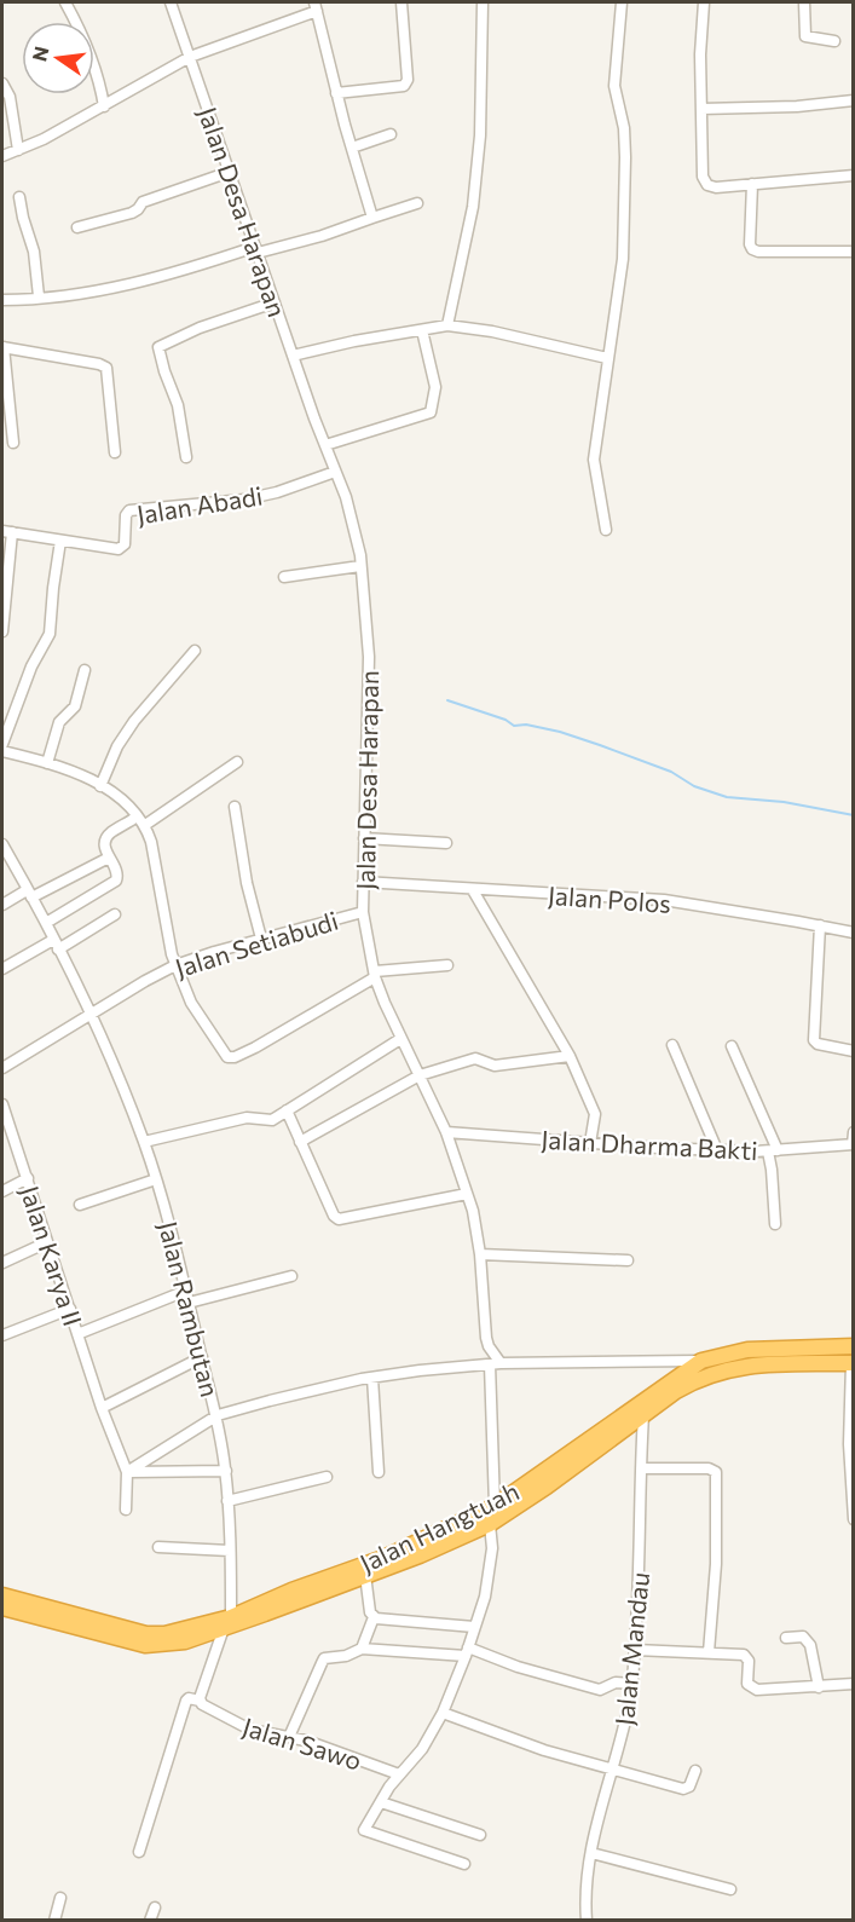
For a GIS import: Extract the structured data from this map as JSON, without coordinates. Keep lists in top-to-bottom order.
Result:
{
  "streets": {
    "highway": ["Jalan Hangtuah"],
    "street": [
      "Jalan Desa Harapan",
      "Jalan Abadi",
      "Jalan Polos",
      "Jalan Setiabudi",
      "Jalan Dharma Bakti",
      "Jalan Karya II",
      "Jalan Rambutan",
      "Jalan Mandau",
      "Jalan Sawo"
    ]
  },
  "crossings": [
    ["Jalan Desa Harapan", "Jalan Abadi"],
    ["Jalan Desa Harapan", "Jalan Polos"],
    ["Jalan Desa Harapan", "Jalan Setiabudi"],
    ["Jalan Desa Harapan", "Jalan Dharma Bakti"],
    ["Jalan Setiabudi", "Jalan Rambutan"],
    ["Jalan Rambutan", "Jalan Hangtuah"],
    ["Jalan Hangtuah", "Jalan Mandau"]
  ],
  "north": "left"
}
